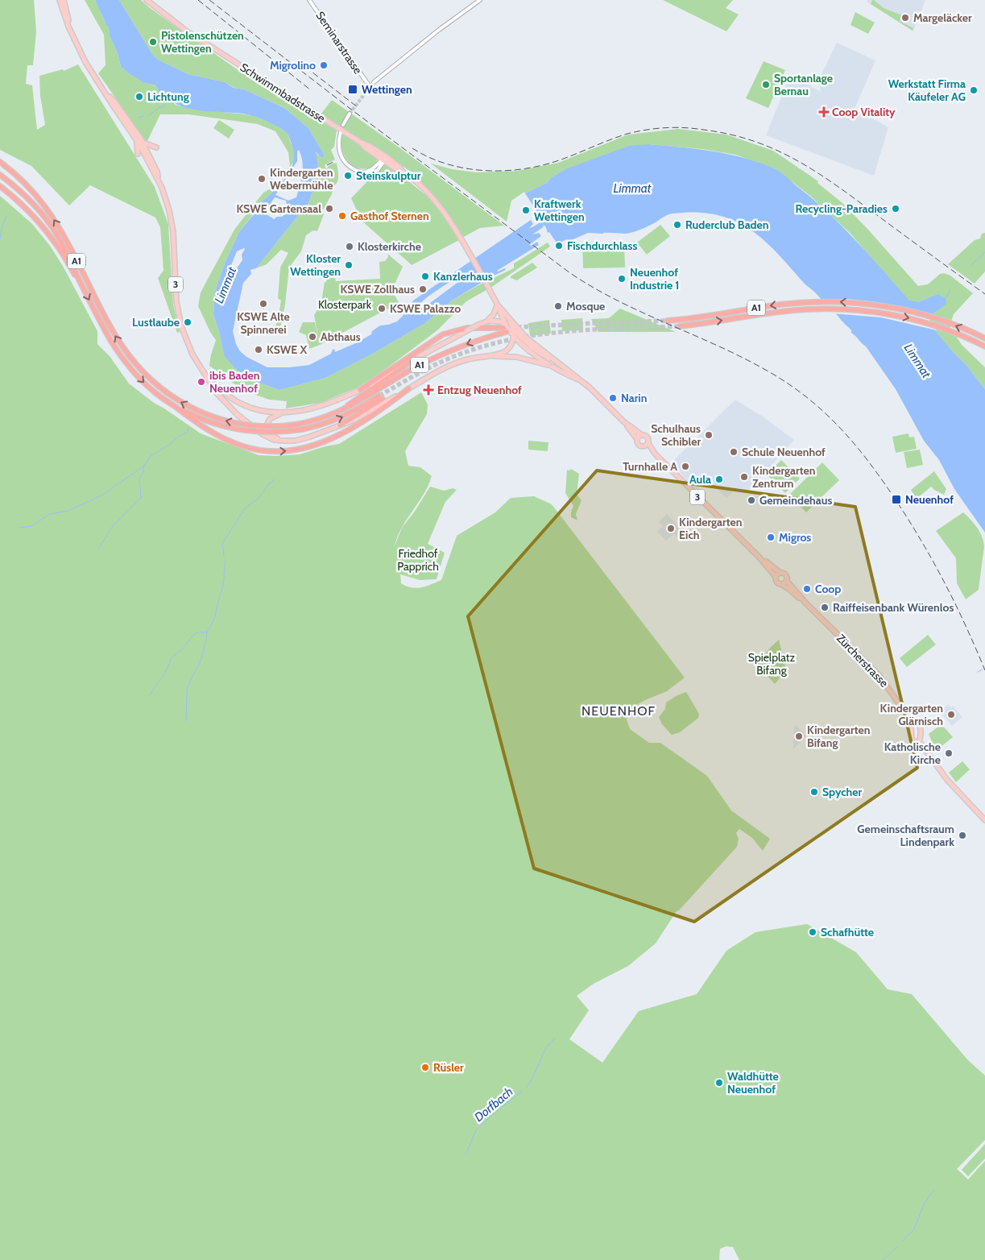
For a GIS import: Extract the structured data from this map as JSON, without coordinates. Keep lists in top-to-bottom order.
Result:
{
  "streets": {
    "highway": ["A1"],
    "main road": ["Schwimmbadstrasse", "3", "Zürcherstrasse"],
    "street": ["Seminarstrasse"]
  },
  "crossings": [
    ["Schwimmbadstrasse", "3"],
    ["A1", "3"],
    ["3", "Zürcherstrasse"]
  ],
  "districts": ["NEUENHOF"],
  "water": ["Limmat", "Dorfbach"],
  "parks": ["Klosterpark", "Friedhof Papprich", "Spielplatz Bifang"],
  "places": {
    "other": [
      "Margeläcker",
      "Pistolenschützen Wettingen",
      "Migrolino",
      "Sportanlage Bernau",
      "Werkstatt Firma Käufeler AG",
      "Lichtung",
      "Steinskulptur",
      "Kindergarten Webermühle",
      "KSWE Gartensaal",
      "Recycling-Paradies",
      "Kraftwerk Wettingen",
      "Gasthof Sternen",
      "Ruderclub Baden",
      "Fischdurchlass",
      "Klosterkirche",
      "Kloster Wettingen",
      "Kanzlerhaus",
      "Neuenhof Industrie 1",
      "KSWE Zollhaus",
      "KSWE Alte Spinnerei",
      "Mosque",
      "KSWE Palazzo",
      "Lustlaube",
      "Abthaus",
      "KSWE X",
      "ibis Baden Neuenhof",
      "Narin",
      "Schulhaus Schibler",
      "Schule Neuenhof",
      "Turnhalle A",
      "Kindergarten Zentrum",
      "Aula",
      "Gemeindehaus",
      "Kindergarten Eich",
      "Migros",
      "Coop",
      "Raiffeisenbank Würenlos",
      "Kindergarten Glärnisch",
      "Kindergarten Bifang",
      "Katholische Kirche",
      "Spycher",
      "Gemeinschaftsraum Lindenpark",
      "Schafhütte",
      "Rüsler",
      "Waldhütte Neuenhof"
    ],
    "transit": ["Wettingen", "Neuenhof"],
    "health": ["Coop Vitality", "Entzug Neuenhof"]
  }
}
